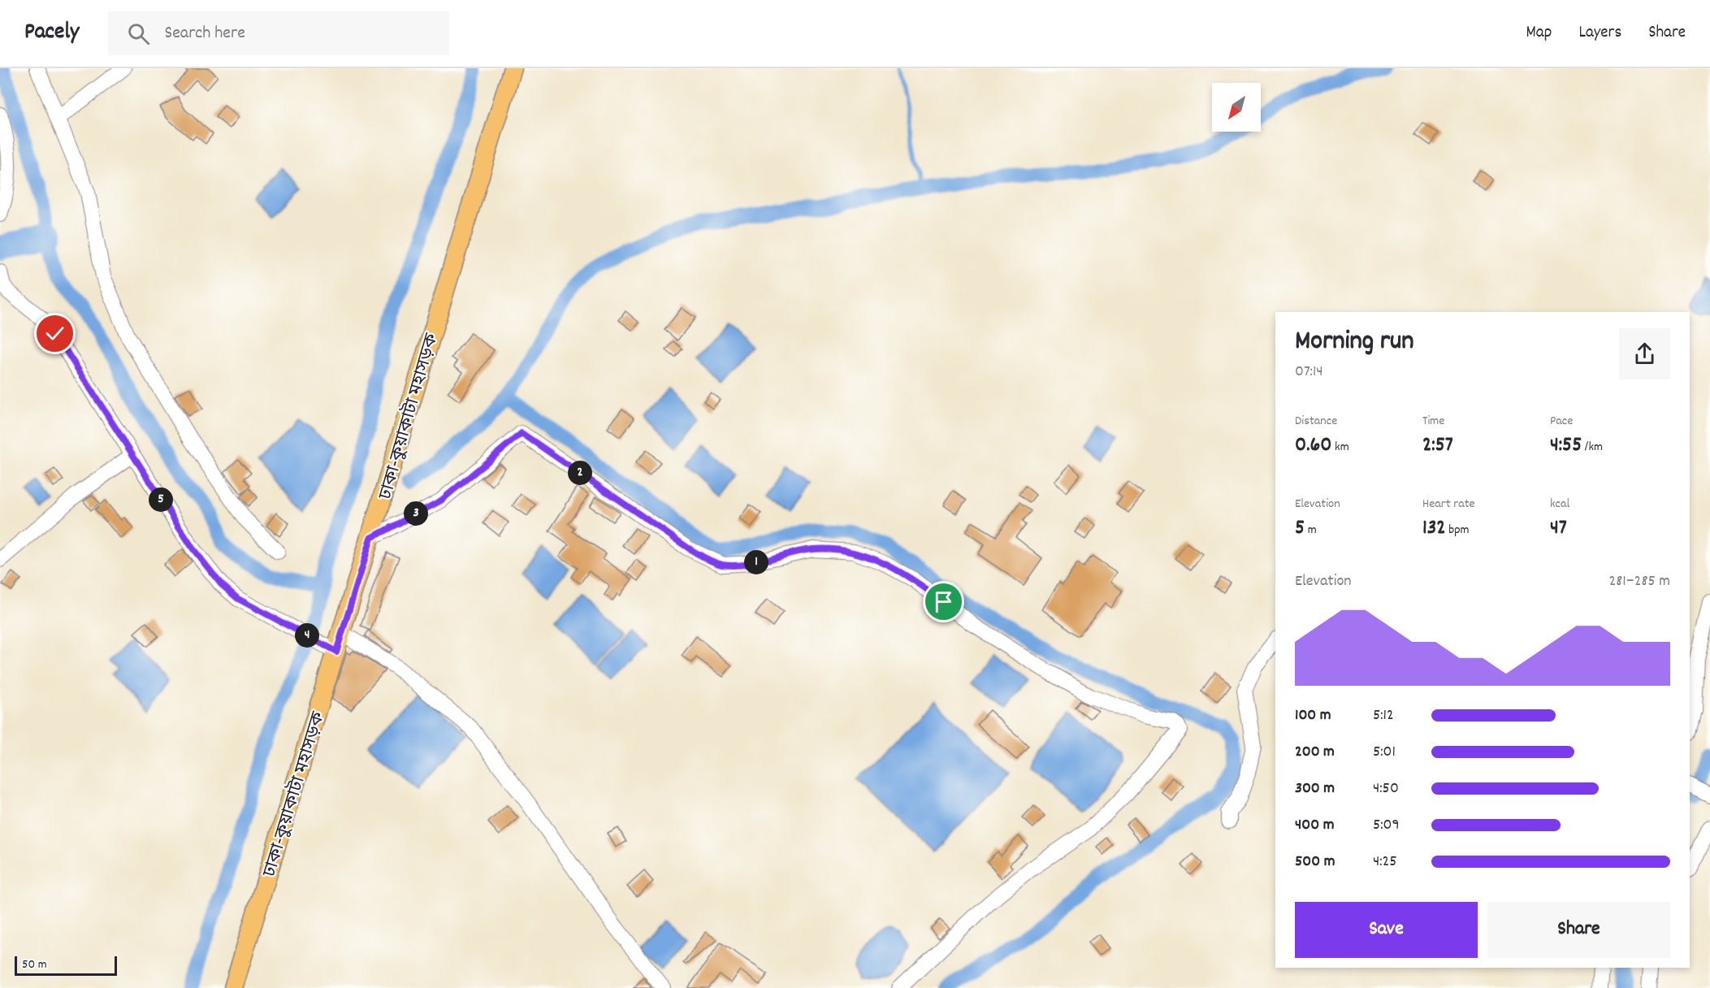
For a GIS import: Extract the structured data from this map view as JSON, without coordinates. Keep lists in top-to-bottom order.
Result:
{
  "streets": {
    "main road": ["ঢাকা-কুয়াকাটা মহাসড়ক"]
  },
  "scale_bar": "50 m",
  "north": "bottom left",
  "page": {
    "header": "Pacely",
    "search": "Search here",
    "nav": ["Map", "Layers", "Share"],
    "heading": ["Morning run", "07:14"],
    "stats": [
      ["Distance", "0.60 km"],
      ["Time", "2:57"],
      ["Pace", "4:55 /km"],
      ["Elevation", "5 m"],
      ["Heart rate", "132 bpm"],
      ["kcal", "47"]
    ],
    "pins": [
      "2",
      "5",
      "3",
      "1",
      "4"
    ],
    "chart": ["Elevation", "281–285 m"],
    "list": [
      {
        "name": "100 m",
        "note": "5:12"
      },
      {
        "name": "200 m",
        "note": "5:01"
      },
      {
        "name": "300 m",
        "note": "4:50"
      },
      {
        "name": "400 m",
        "note": "5:09"
      },
      {
        "name": "500 m",
        "note": "4:25"
      }
    ],
    "buttons": ["Save", "Share"],
    "scale": "50 m"
  }
}
